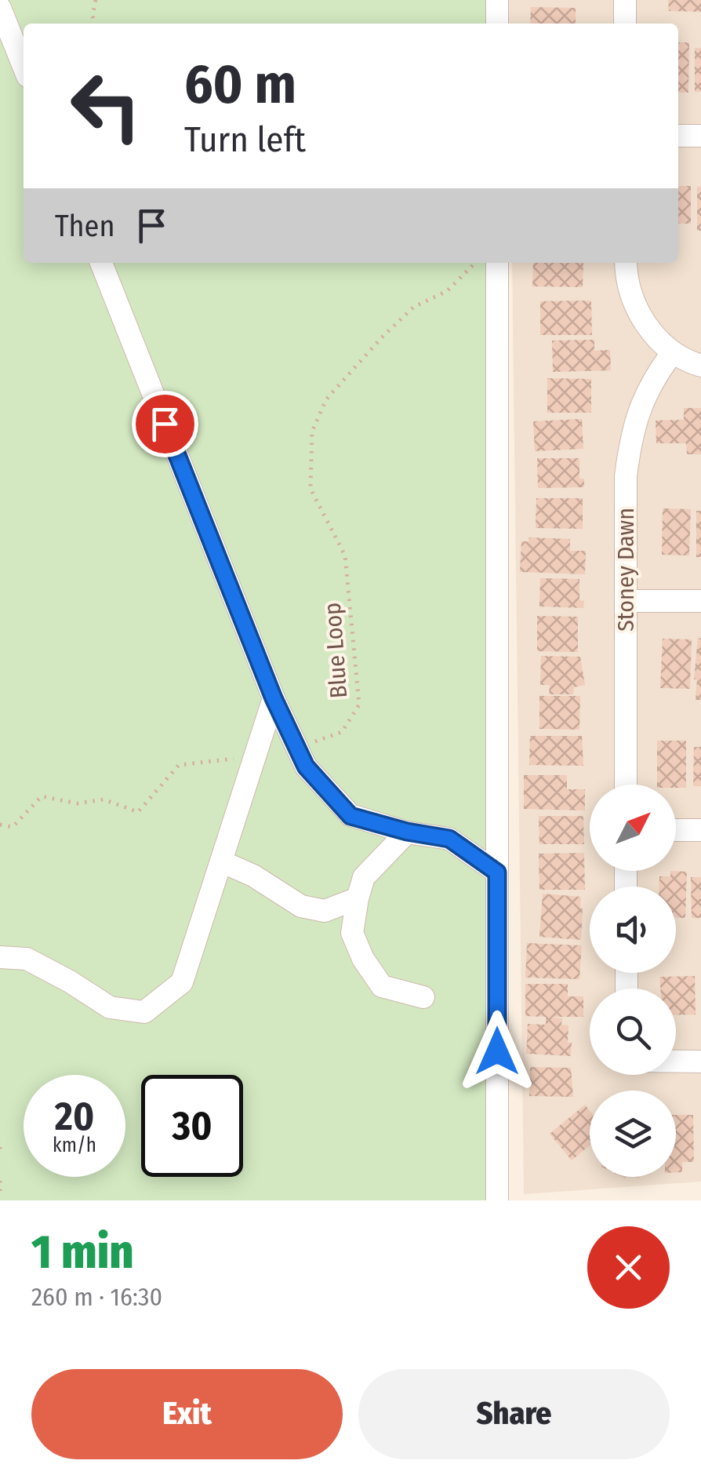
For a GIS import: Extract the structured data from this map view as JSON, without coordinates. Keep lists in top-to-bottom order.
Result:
{
  "streets": {
    "street": ["Stoney Dawn"],
    "path": ["Blue Loop"]
  },
  "north": "top right",
  "page": {
    "turn": ["60 m", "Turn left"],
    "then": "Then",
    "speed": "20 km/h",
    "limit": "30",
    "heading": ["1 min", "260 m · 16:30"],
    "buttons": ["Exit", "Share"]
  }
}
